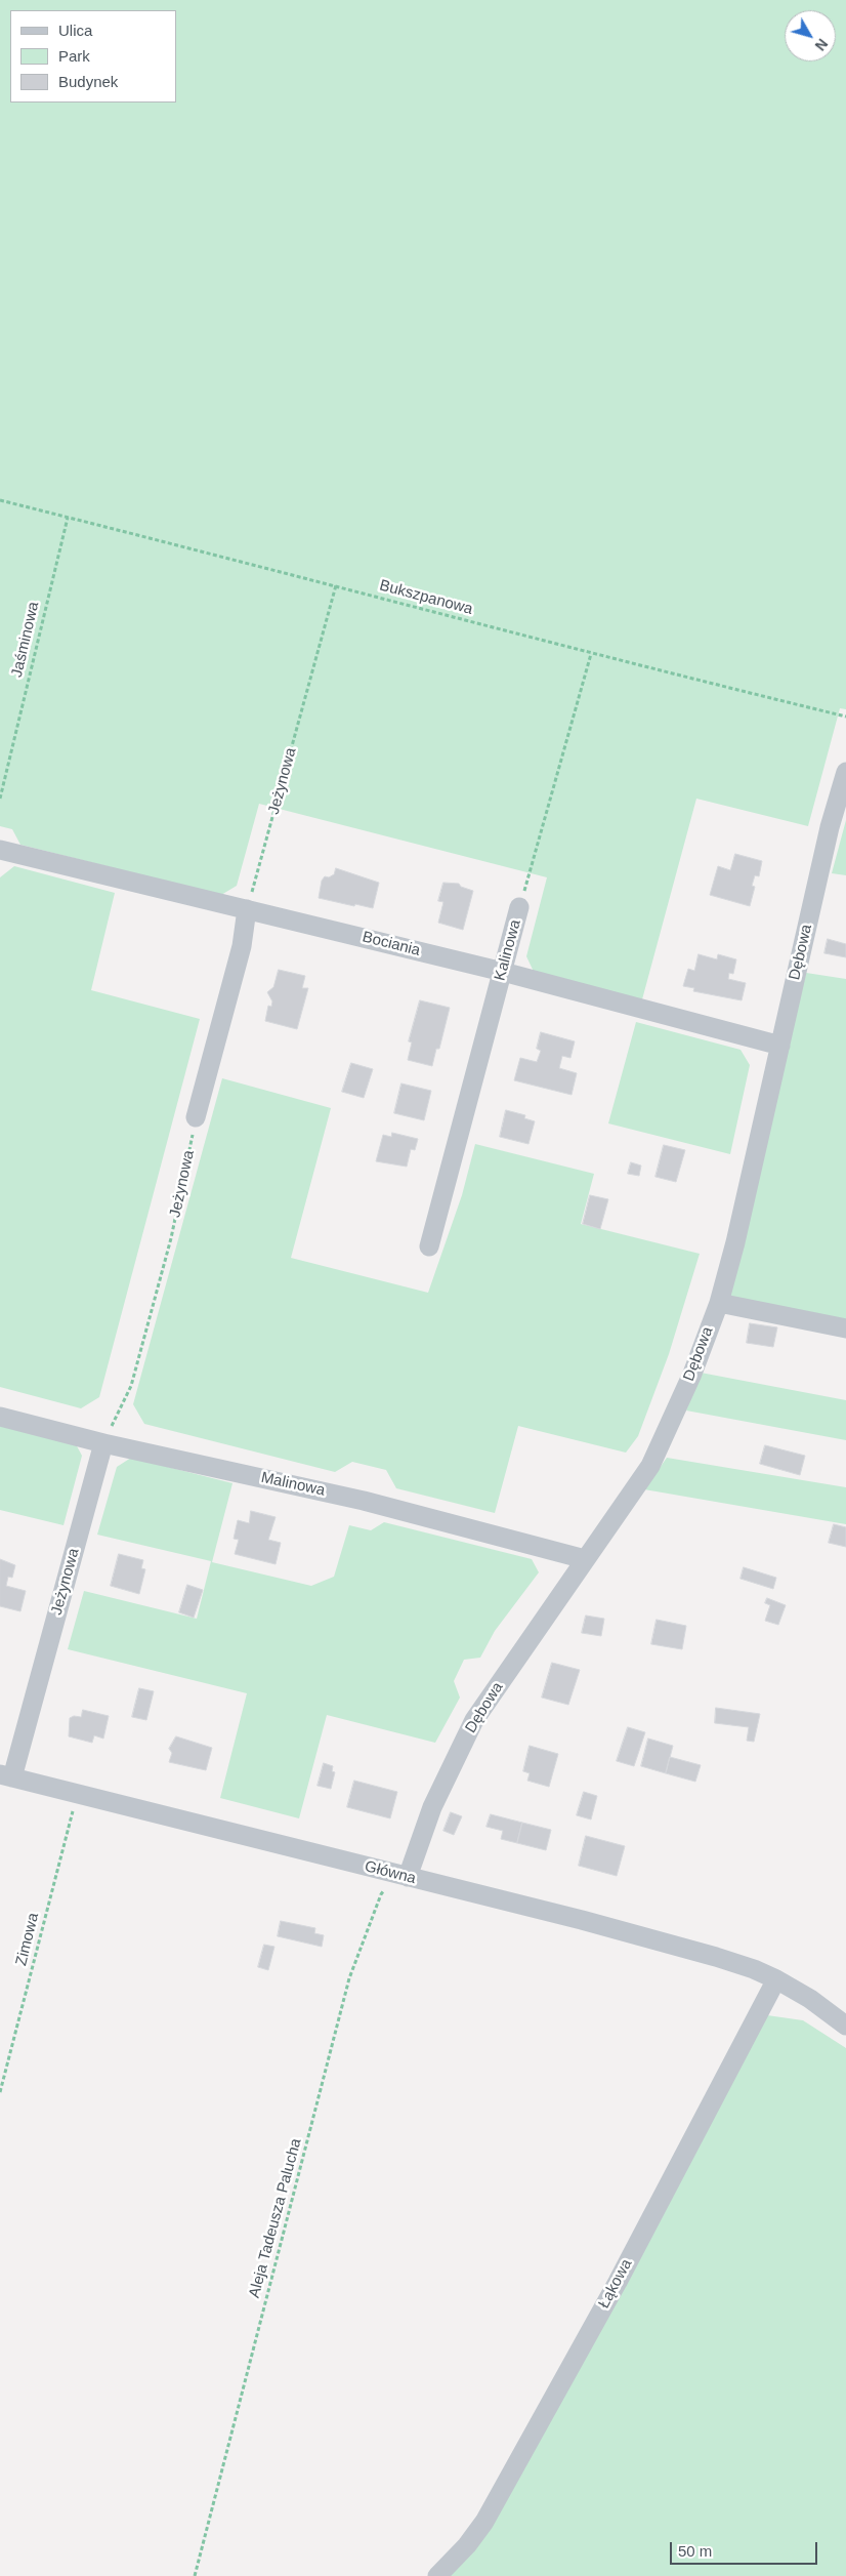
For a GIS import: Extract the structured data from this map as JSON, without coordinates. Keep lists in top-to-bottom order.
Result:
{
  "streets": {
    "street": [
      "Jeżynowa",
      "Bociania",
      "Kalinowa",
      "Dębowa",
      "Malinowa",
      "Główna",
      "Łąkowa"
    ],
    "path": [
      "Bukszpanowa",
      "Jaśminowa",
      "Zimowa",
      "Aleja Tadeusza Palucha"
    ]
  },
  "crossings": [
    ["Bukszpanowa", "Jaśminowa"],
    ["Bukszpanowa", "Jeżynowa"],
    ["Bukszpanowa", "Kalinowa"],
    ["Jeżynowa", "Bociania"],
    ["Jeżynowa", "Malinowa"],
    ["Jeżynowa", "Główna"],
    ["Bociania", "Kalinowa"],
    ["Bociania", "Dębowa"],
    ["Dębowa", "Malinowa"],
    ["Dębowa", "Główna"],
    ["Dębowa", "Aleja Tadeusza Palucha"],
    ["Główna", "Zimowa"],
    ["Główna", "Aleja Tadeusza Palucha"],
    ["Główna", "Łąkowa"]
  ],
  "legend": ["Ulica", "Park", "Budynek"],
  "scale_bar": "50 m",
  "north": "bottom right"
}
